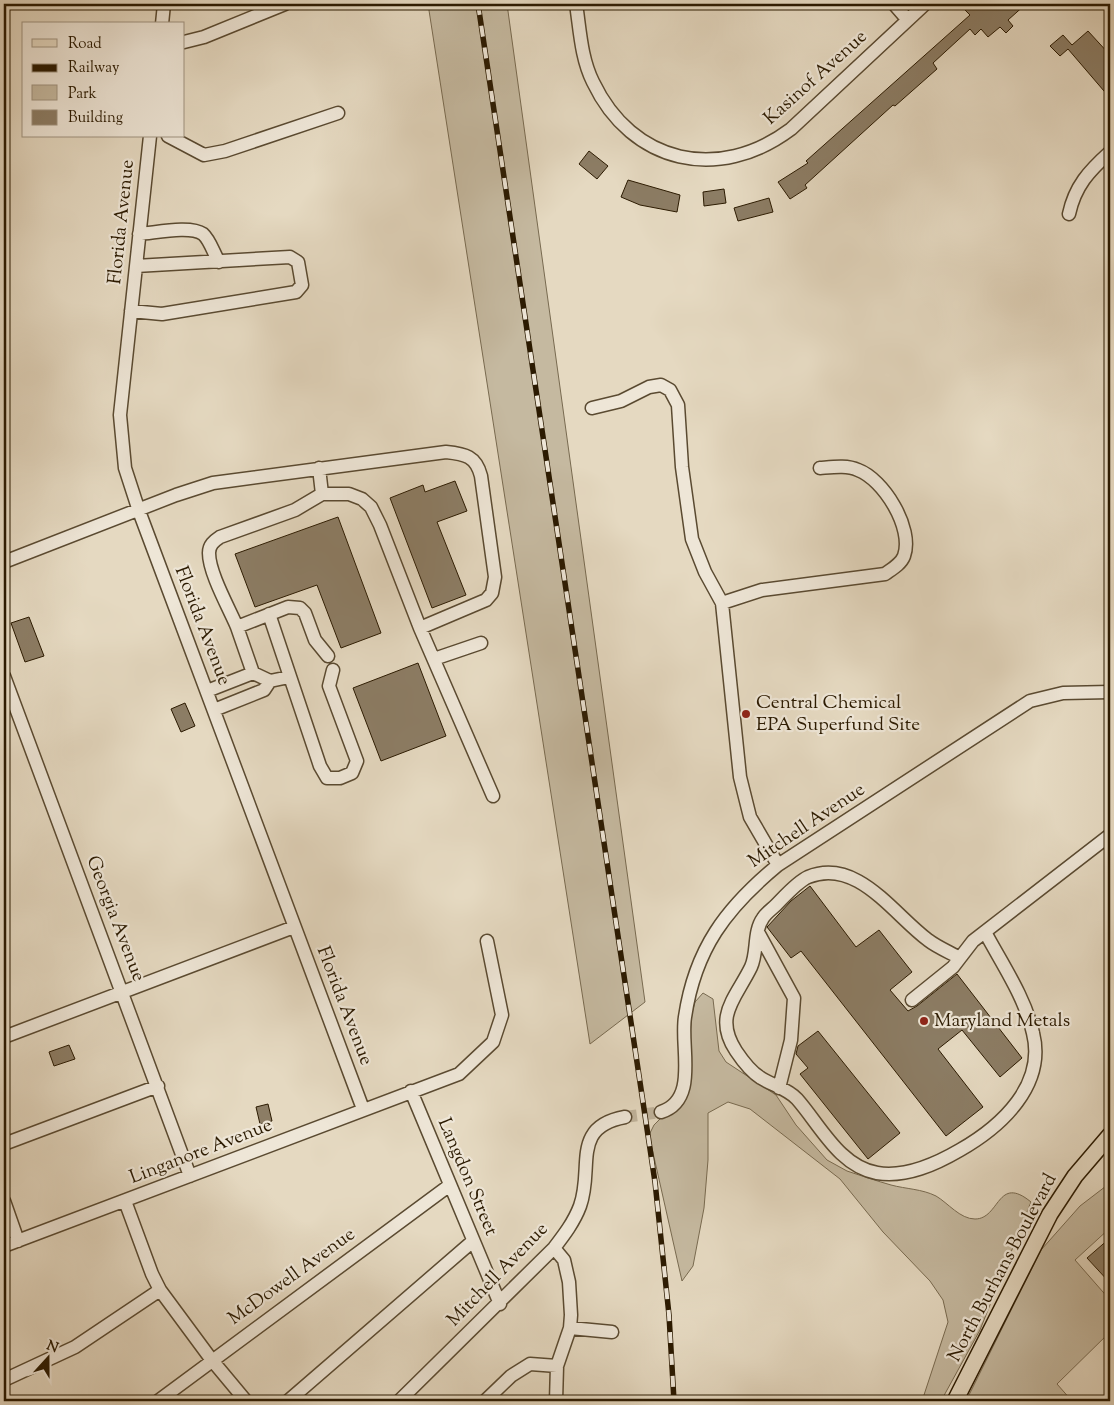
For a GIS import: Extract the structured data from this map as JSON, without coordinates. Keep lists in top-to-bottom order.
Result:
{
  "streets": {
    "main road": ["North Burhans Boulevard"],
    "street": [
      "Kasinof Avenue",
      "Florida Avenue",
      "Mitchell Avenue",
      "Georgia Avenue",
      "Linganore Avenue",
      "Langdon Street",
      "McDowell Avenue"
    ]
  },
  "crossings": [
    ["Florida Avenue", "Linganore Avenue"],
    ["Mitchell Avenue", "Langdon Street"],
    ["Georgia Avenue", "Linganore Avenue"],
    ["Linganore Avenue", "Langdon Street"],
    ["Langdon Street", "McDowell Avenue"]
  ],
  "places": ["Central Chemical EPA Superfund Site", "Maryland Metals"],
  "legend": [
    "Road",
    "Railway",
    "Park",
    "Building"
  ],
  "north": "top"
}
